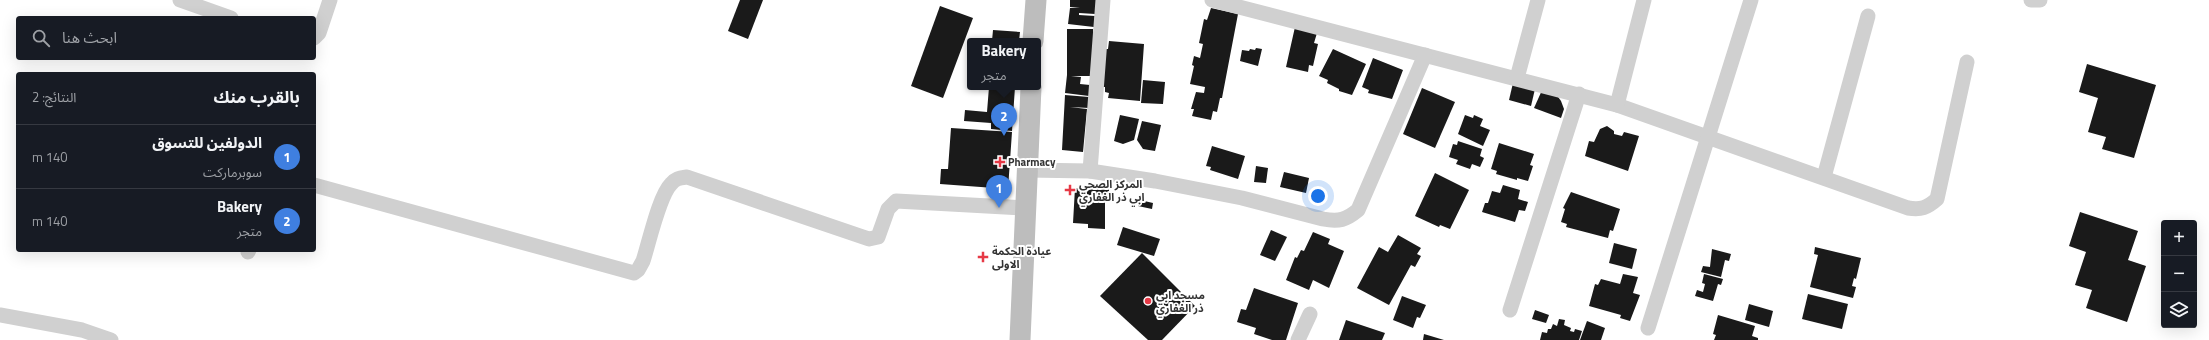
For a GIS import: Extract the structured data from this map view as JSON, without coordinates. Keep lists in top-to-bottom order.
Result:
{
  "places": {
    "health": ["Pharmacy", "المركز الصحي ابي ذر الغفاري", "عيادة الحكمة الاولى"],
    "other": ["مسجد ابي ذر الغفاري"]
  },
  "page": {
    "search": "ابحث هنا",
    "popup": ["Bakery", "متجر"],
    "heading": ["بالقرب منك", "النتائج: 2"],
    "pins": ["2", "1"],
    "list": [
      {
        "mark": "1",
        "name": "الدولفين للتسوق",
        "note": "سوبرماركت",
        "value": "140 m"
      },
      {
        "mark": "2",
        "name": "Bakery",
        "note": "متجر",
        "value": "140 m"
      }
    ],
    "map_buttons": ["+", "−"]
  }
}
